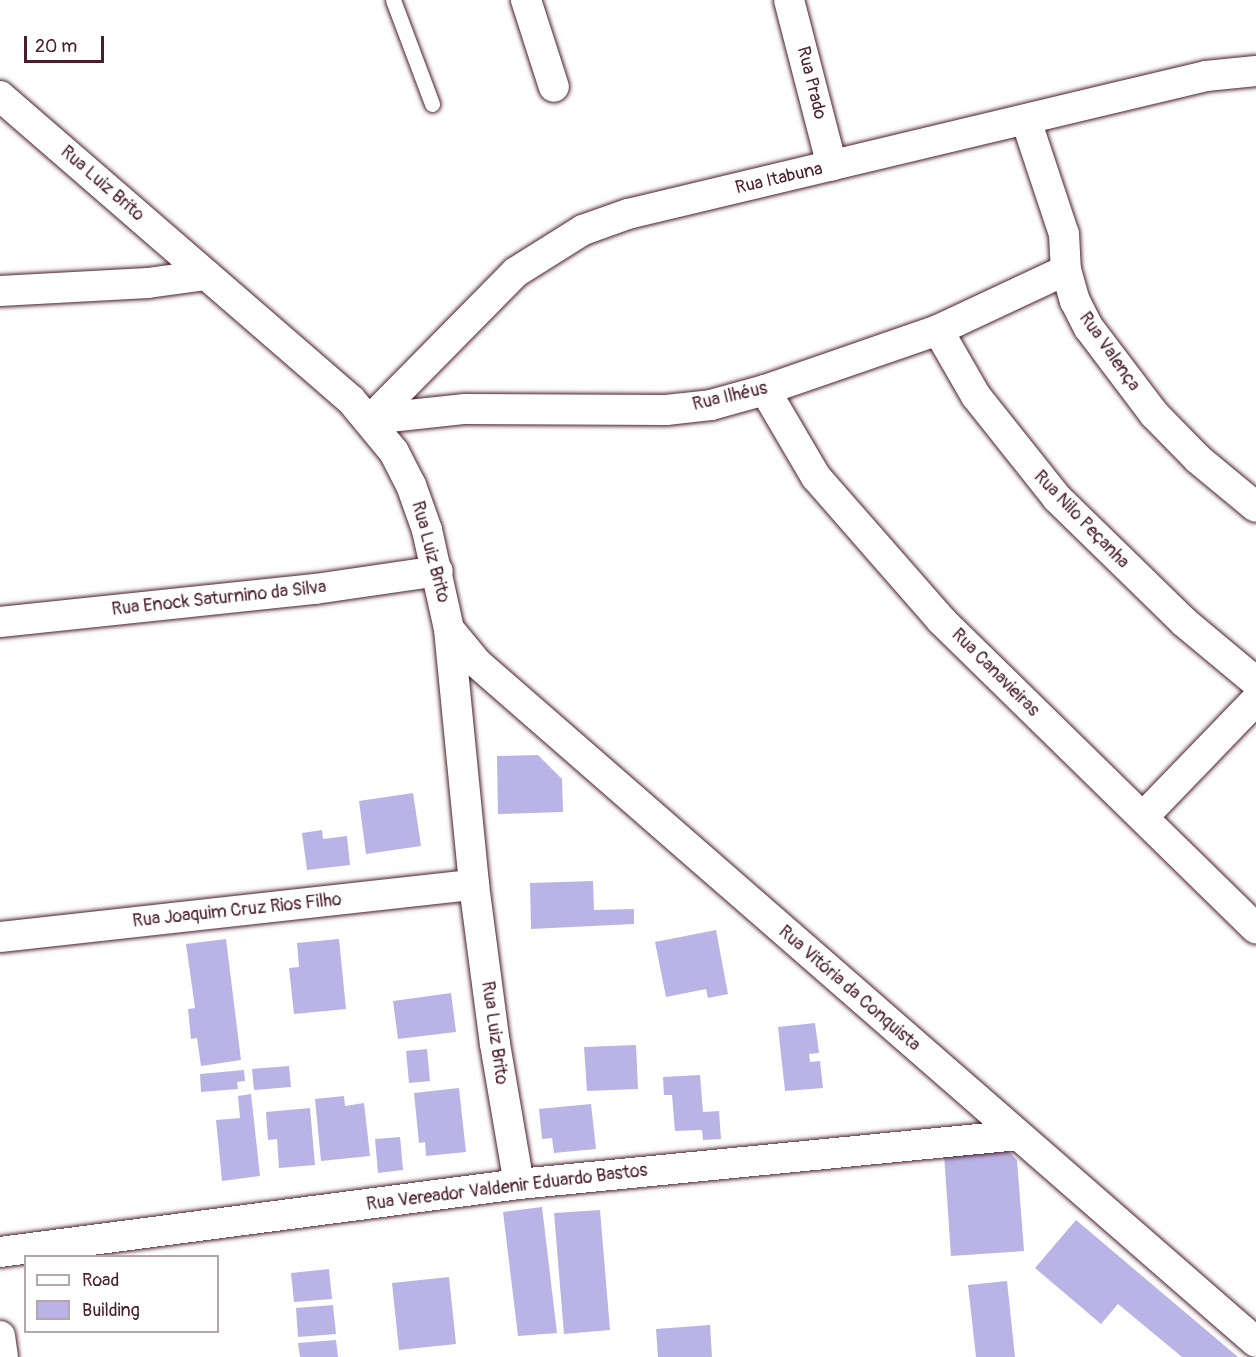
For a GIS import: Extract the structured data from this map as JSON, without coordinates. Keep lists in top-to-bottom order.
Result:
{
  "streets": {
    "street": [
      "Rua Prado",
      "Rua Itabuna",
      "Rua Luiz Brito",
      "Rua Valença",
      "Rua Ilhéus",
      "Rua Nilo Peçanha",
      "Rua Enock Saturnino da Silva",
      "Rua Canavieiras",
      "Rua Joaquim Cruz Rios Filho",
      "Rua Vitória da Conquista",
      "Rua Vereador Valdenir Eduardo Bastos"
    ]
  },
  "crossings": [
    ["Rua Prado", "Rua Itabuna"],
    ["Rua Itabuna", "Rua Luiz Brito"],
    ["Rua Itabuna", "Rua Valença"],
    ["Rua Itabuna", "Rua Ilhéus"],
    ["Rua Luiz Brito", "Rua Ilhéus"],
    ["Rua Luiz Brito", "Rua Enock Saturnino da Silva"],
    ["Rua Luiz Brito", "Rua Joaquim Cruz Rios Filho"],
    ["Rua Luiz Brito", "Rua Vitória da Conquista"],
    ["Rua Luiz Brito", "Rua Vereador Valdenir Eduardo Bastos"],
    ["Rua Valença", "Rua Ilhéus"],
    ["Rua Ilhéus", "Rua Nilo Peçanha"],
    ["Rua Ilhéus", "Rua Canavieiras"],
    ["Rua Vitória da Conquista", "Rua Vereador Valdenir Eduardo Bastos"]
  ],
  "legend": ["Road", "Building"],
  "scale_bar": "20 m"
}
